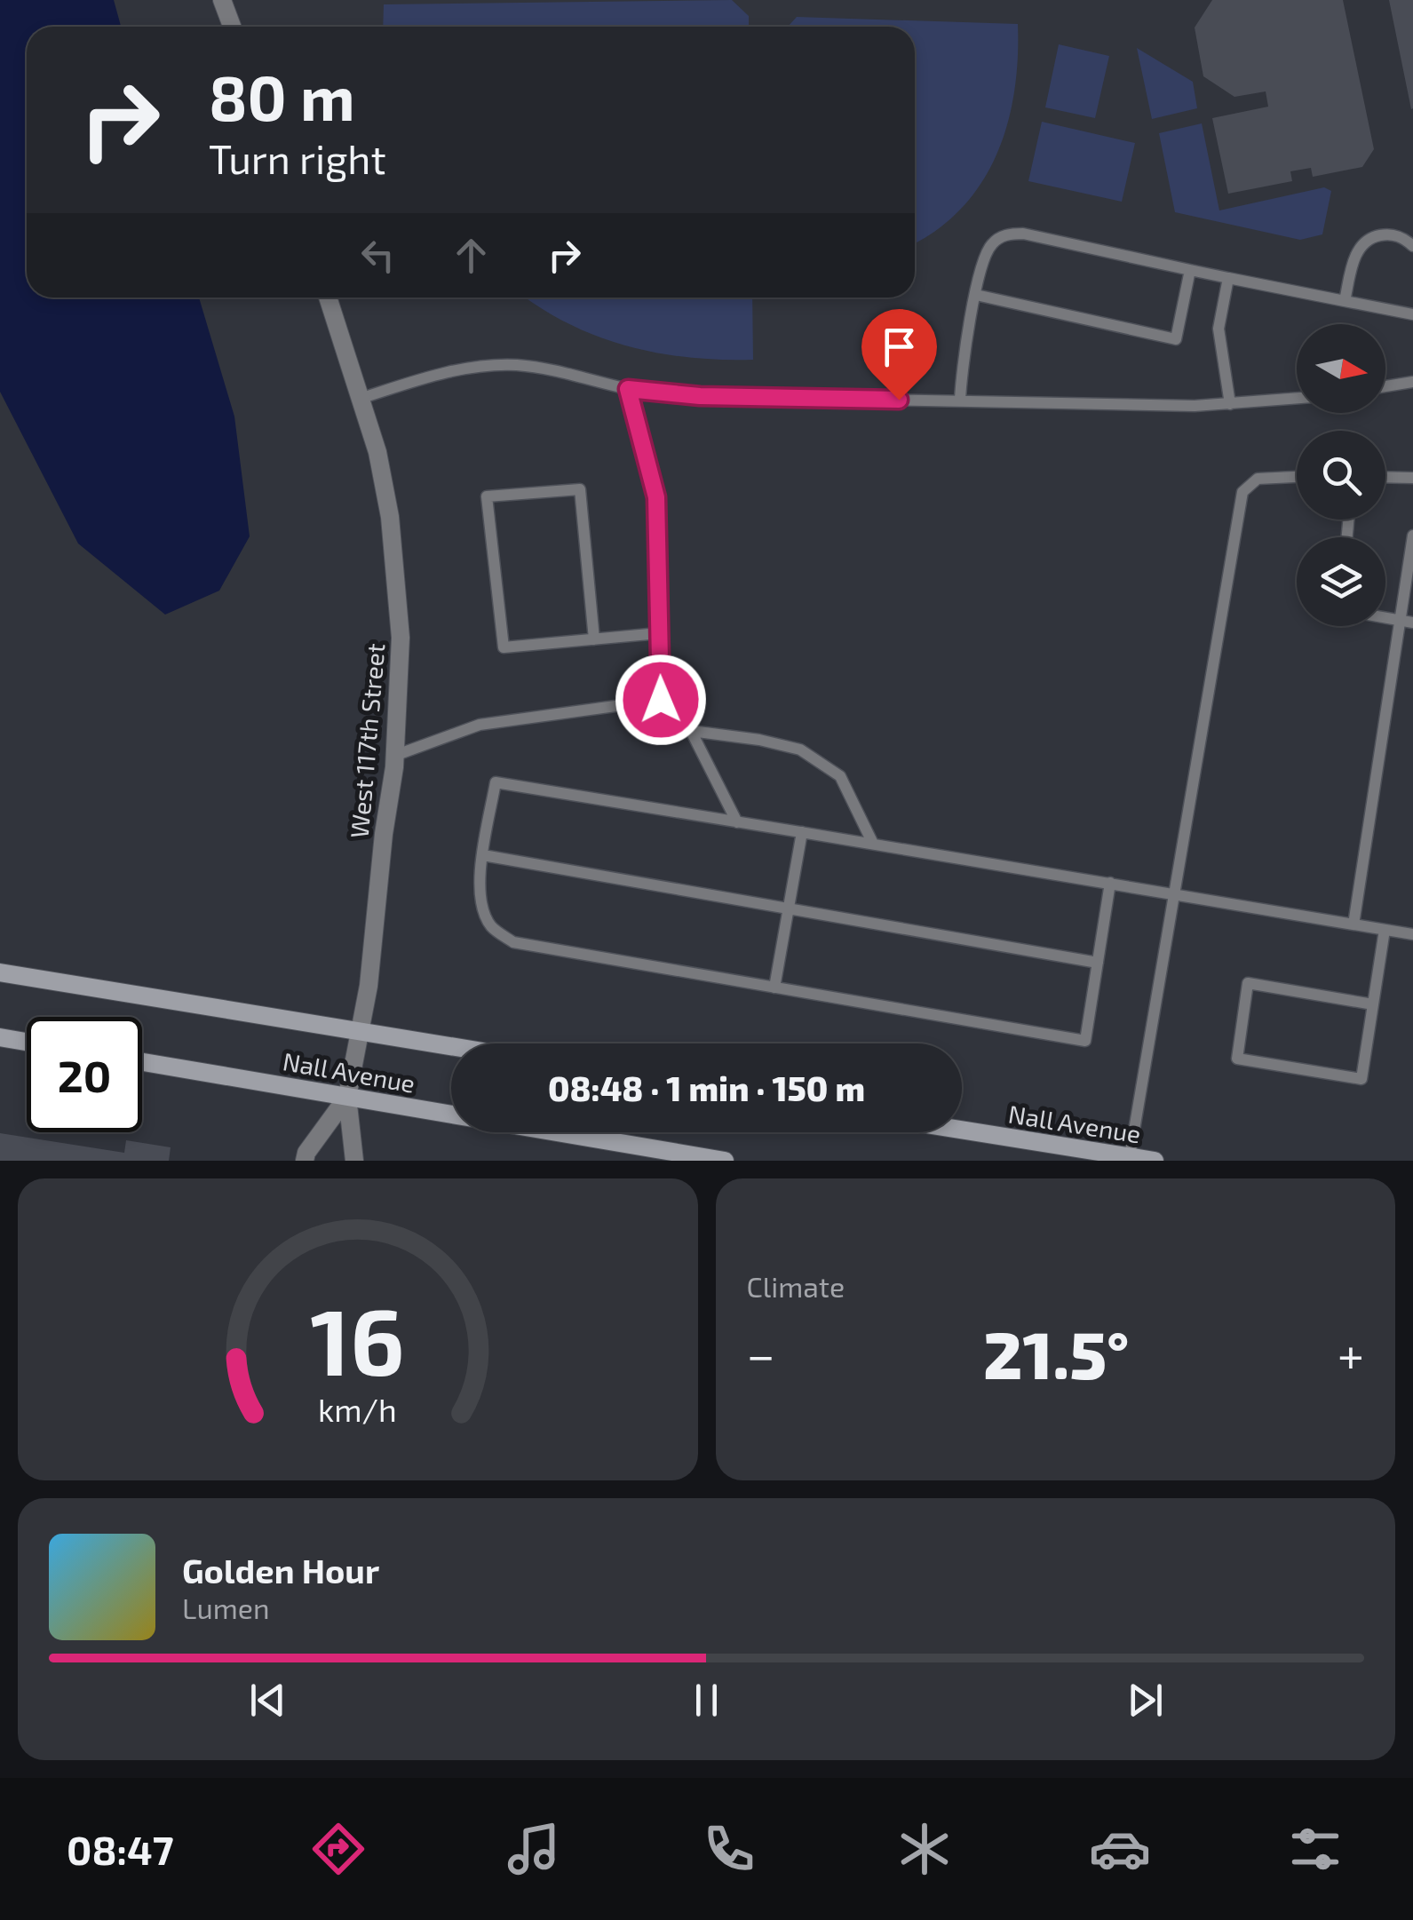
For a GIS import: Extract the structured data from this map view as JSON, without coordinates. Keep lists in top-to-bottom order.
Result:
{
  "streets": {
    "main road": ["Nall Avenue"],
    "street": ["West 117th Street"]
  },
  "crossings": [
    ["West 117th Street", "Nall Avenue"]
  ],
  "north": "right",
  "page": {
    "turn": ["80 m", "Turn right"],
    "limit": "20",
    "trip": "08:48 · 1 min · 150 m",
    "tile": "Climate",
    "heat": ["−", "21.5°", "+"],
    "song": ["Golden Hour", "Lumen"],
    "tabs": "08:47",
    "gauge": ["16", "km/h"]
  }
}
